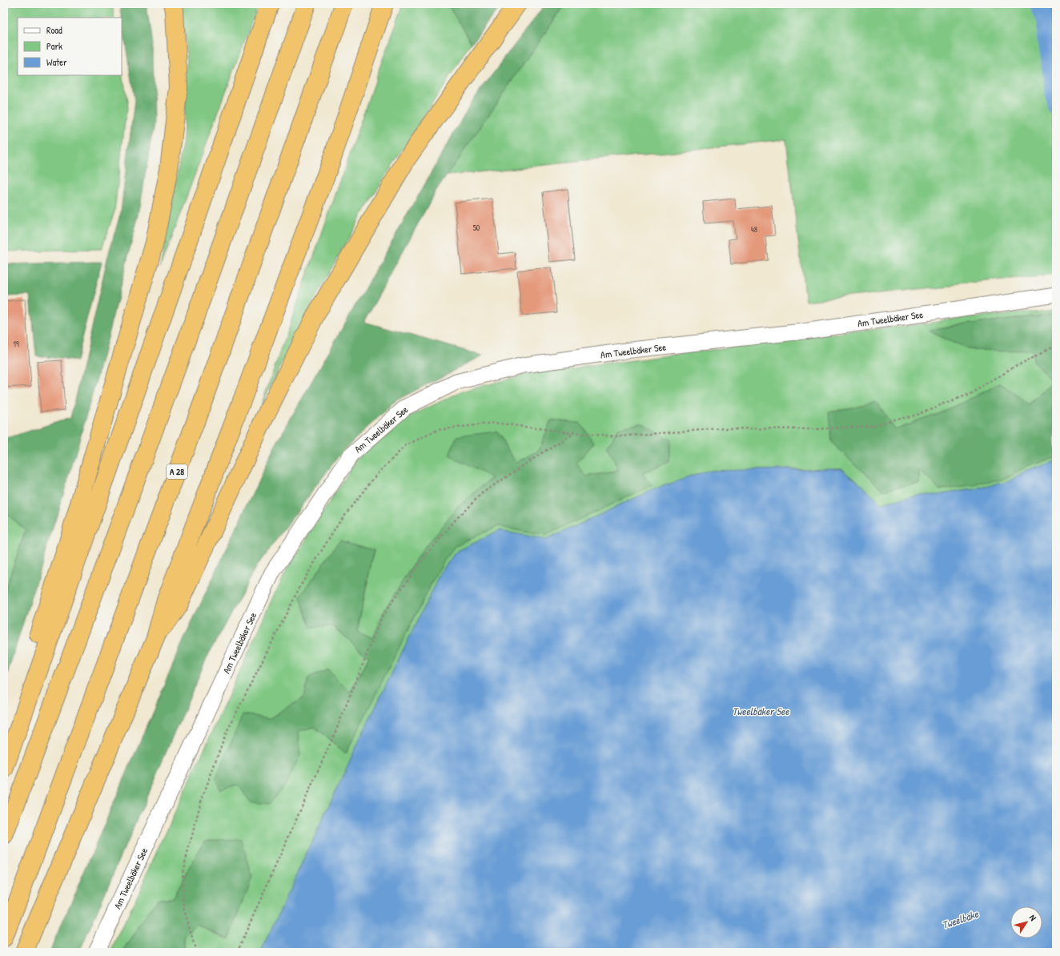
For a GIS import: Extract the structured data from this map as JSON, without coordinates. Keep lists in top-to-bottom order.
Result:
{
  "streets": {
    "highway": ["A 28"],
    "street": ["Am Tweelbäker See"]
  },
  "water": ["Tweelbäker See", "Tweelbäke"],
  "house_numbers": ["50", "48", "19"],
  "legend": ["Road", "Park", "Water"],
  "north": "top right"
}
